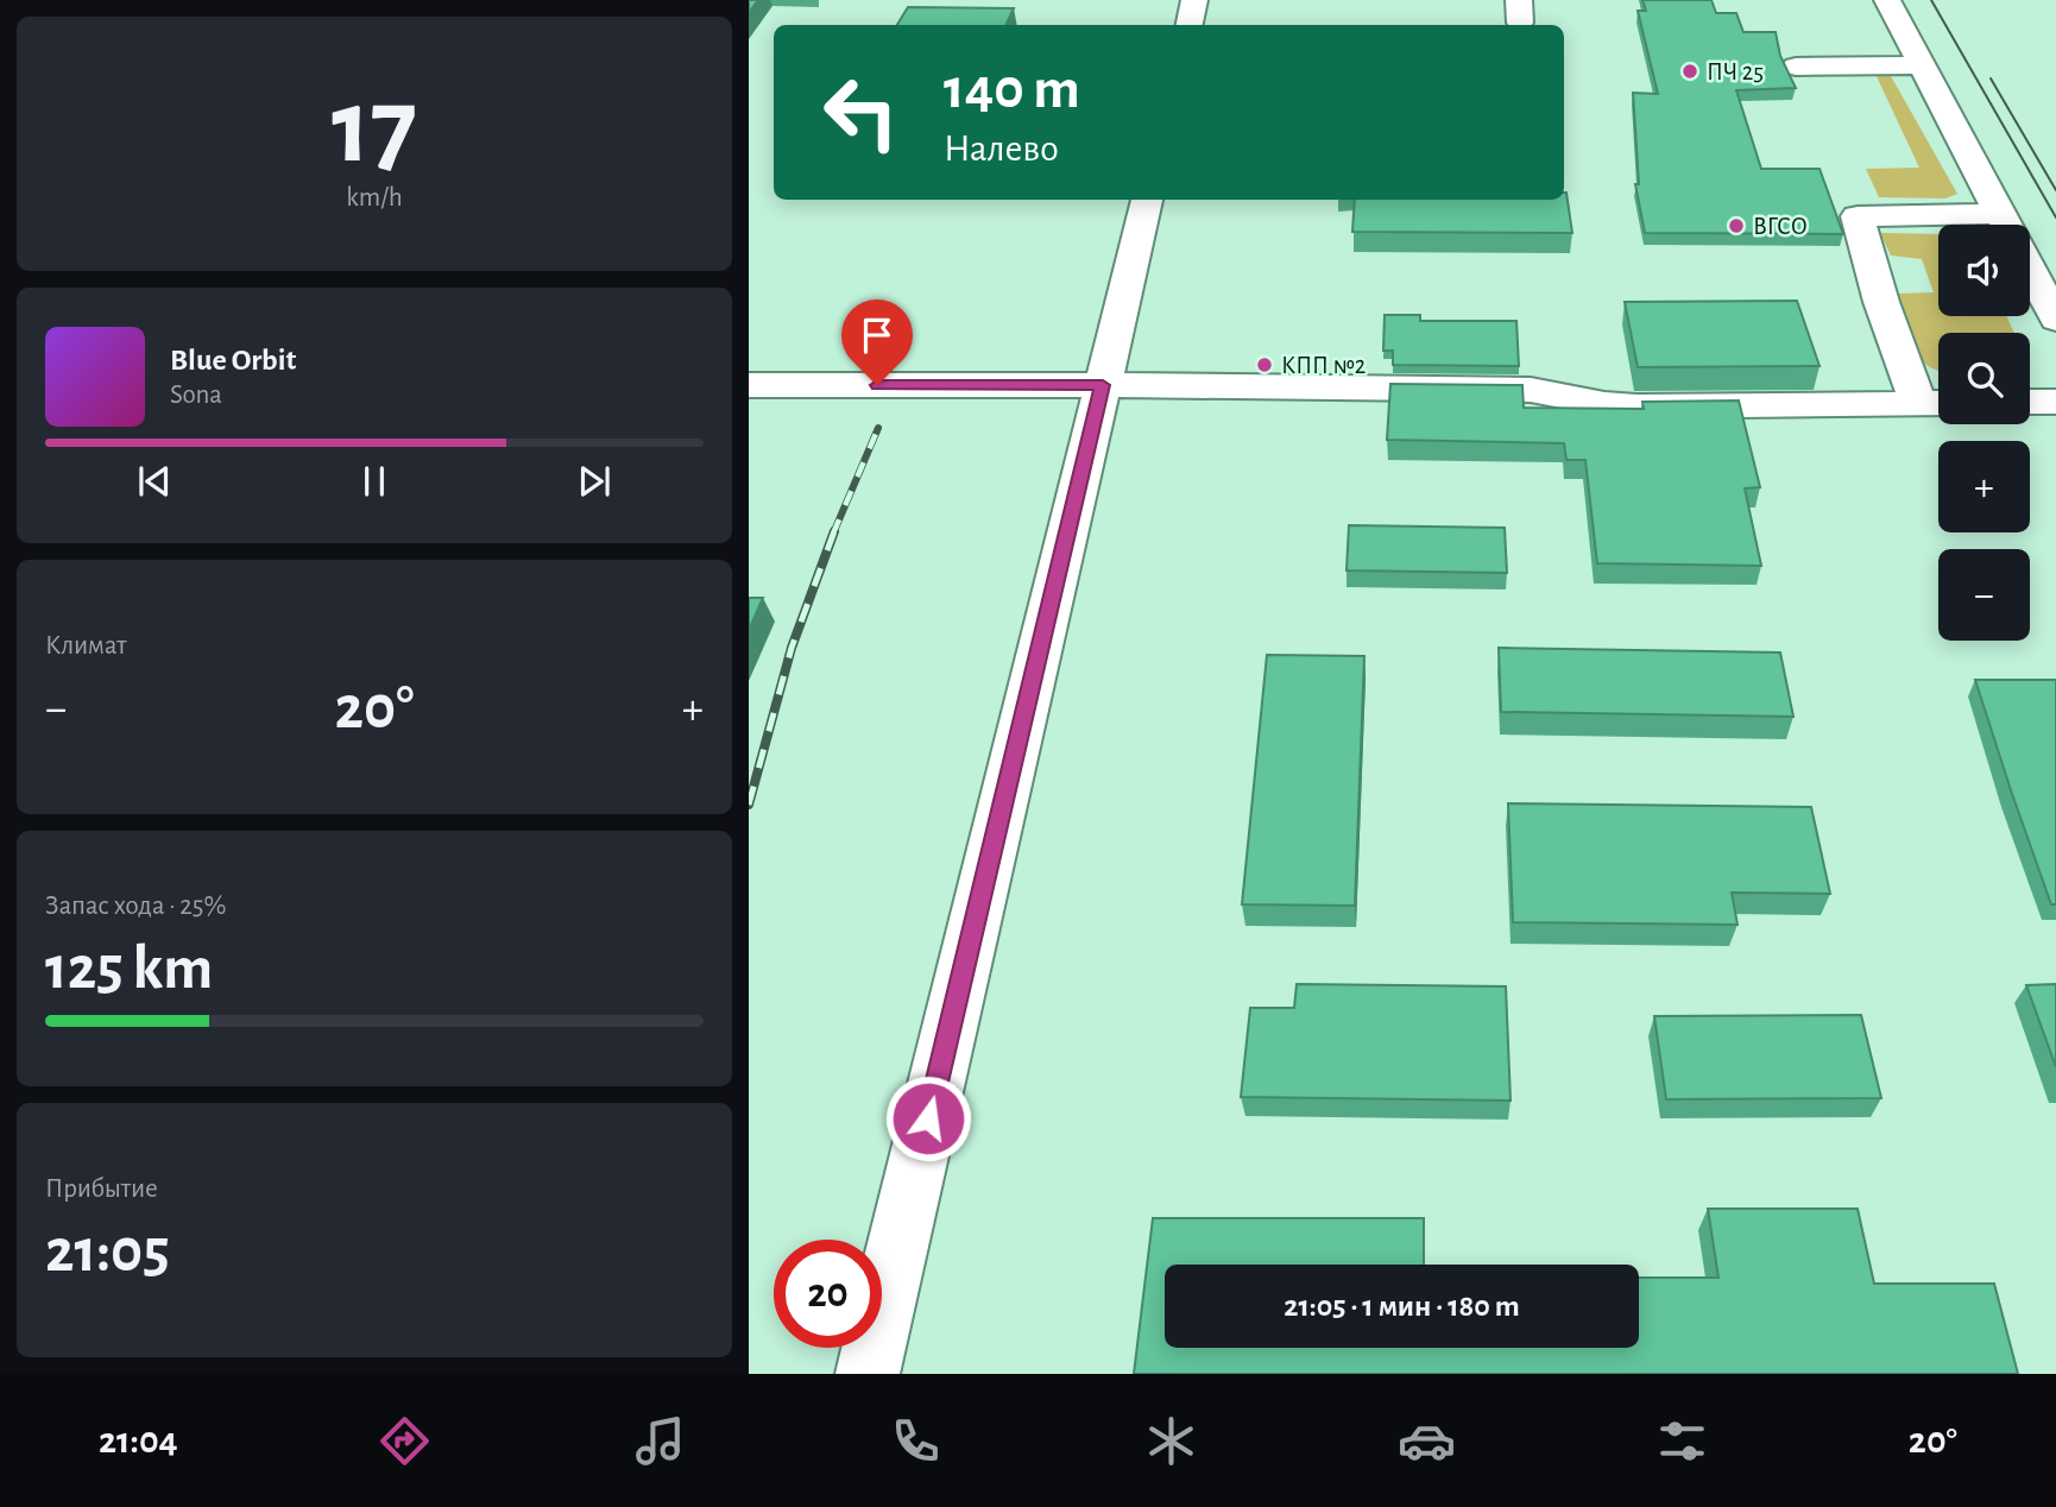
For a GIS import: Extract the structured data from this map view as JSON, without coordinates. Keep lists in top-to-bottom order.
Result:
{
  "places": ["ПЧ 25", "ВГСО", "КПП №2"],
  "page": {
    "tile": [
      ["17", "km/h"],
      "Климат",
      ["Запас хода · 25%", "125 km"],
      ["Прибытие", "21:05"]
    ],
    "turn": ["140 m", "Налево"],
    "map_buttons": ["+", "−"],
    "song": ["Blue Orbit", "Sona"],
    "heat": ["−", "20°", "+"],
    "limit": "20",
    "trip": "21:05 · 1 мин · 180 m",
    "tabs": ["21:04", "20°"]
  }
}
